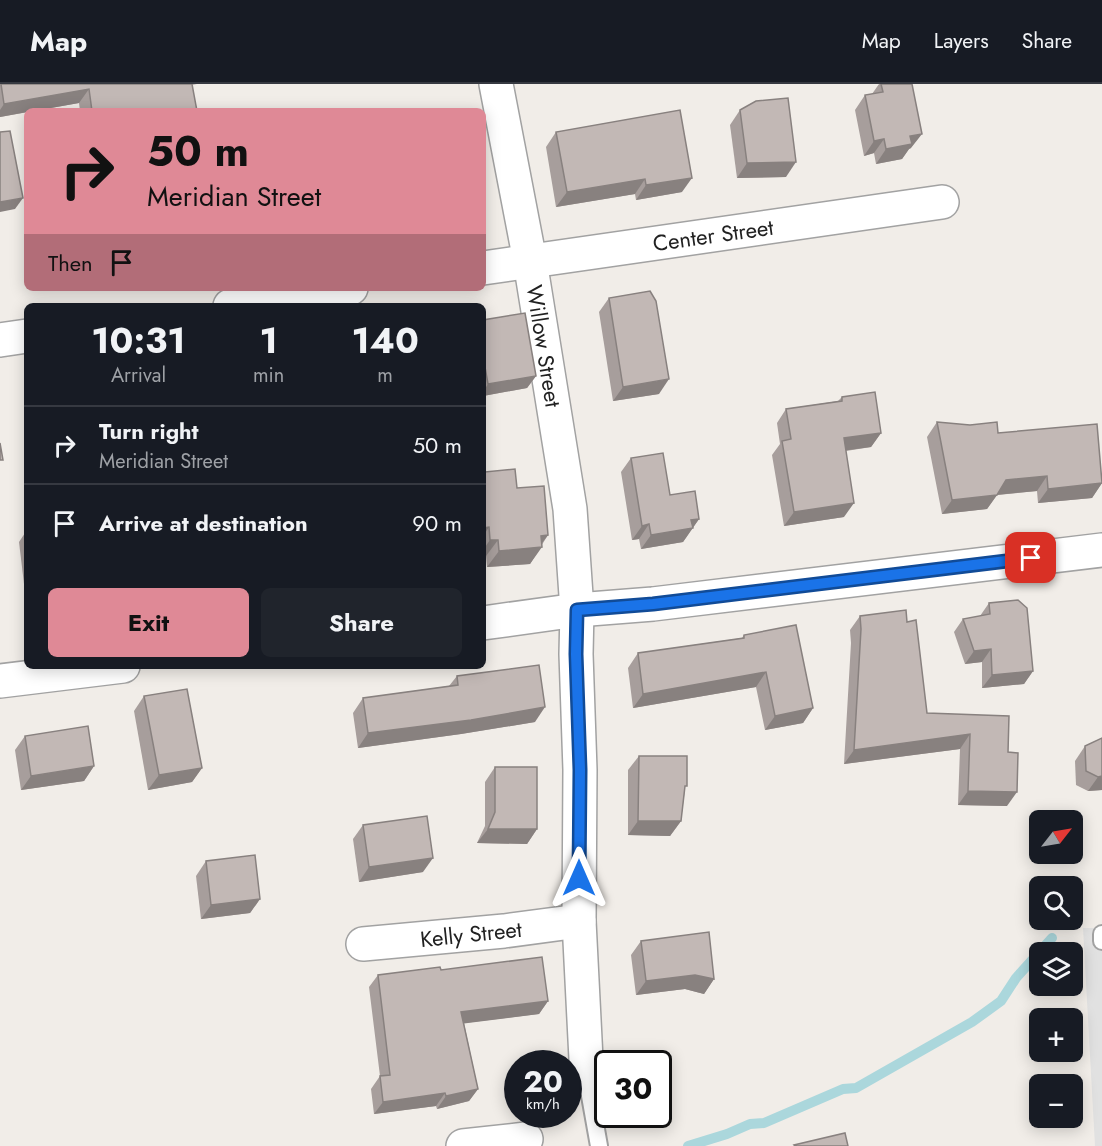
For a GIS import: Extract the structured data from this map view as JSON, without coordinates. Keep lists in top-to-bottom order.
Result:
{
  "streets": {
    "street": ["Center Street", "Willow Street", "Kelly Street"]
  },
  "crossings": [
    ["Center Street", "Willow Street"],
    ["Willow Street", "Kelly Street"]
  ],
  "north": "top right",
  "page": {
    "header": "Map",
    "nav": ["Map", "Layers", "Share"],
    "turn": ["50 m", "Meridian Street"],
    "then": "Then",
    "eta": [
      "10:31",
      "Arrival",
      "1",
      "min",
      "140",
      "m"
    ],
    "list": [
      {
        "name": "Turn right",
        "note": "Meridian Street",
        "value": "50 m"
      },
      {
        "name": "Arrive at destination",
        "value": "90 m"
      }
    ],
    "buttons": ["Exit", "Share"],
    "map_buttons": ["+", "−"],
    "speed": "20 km/h",
    "limit": "30"
  }
}
